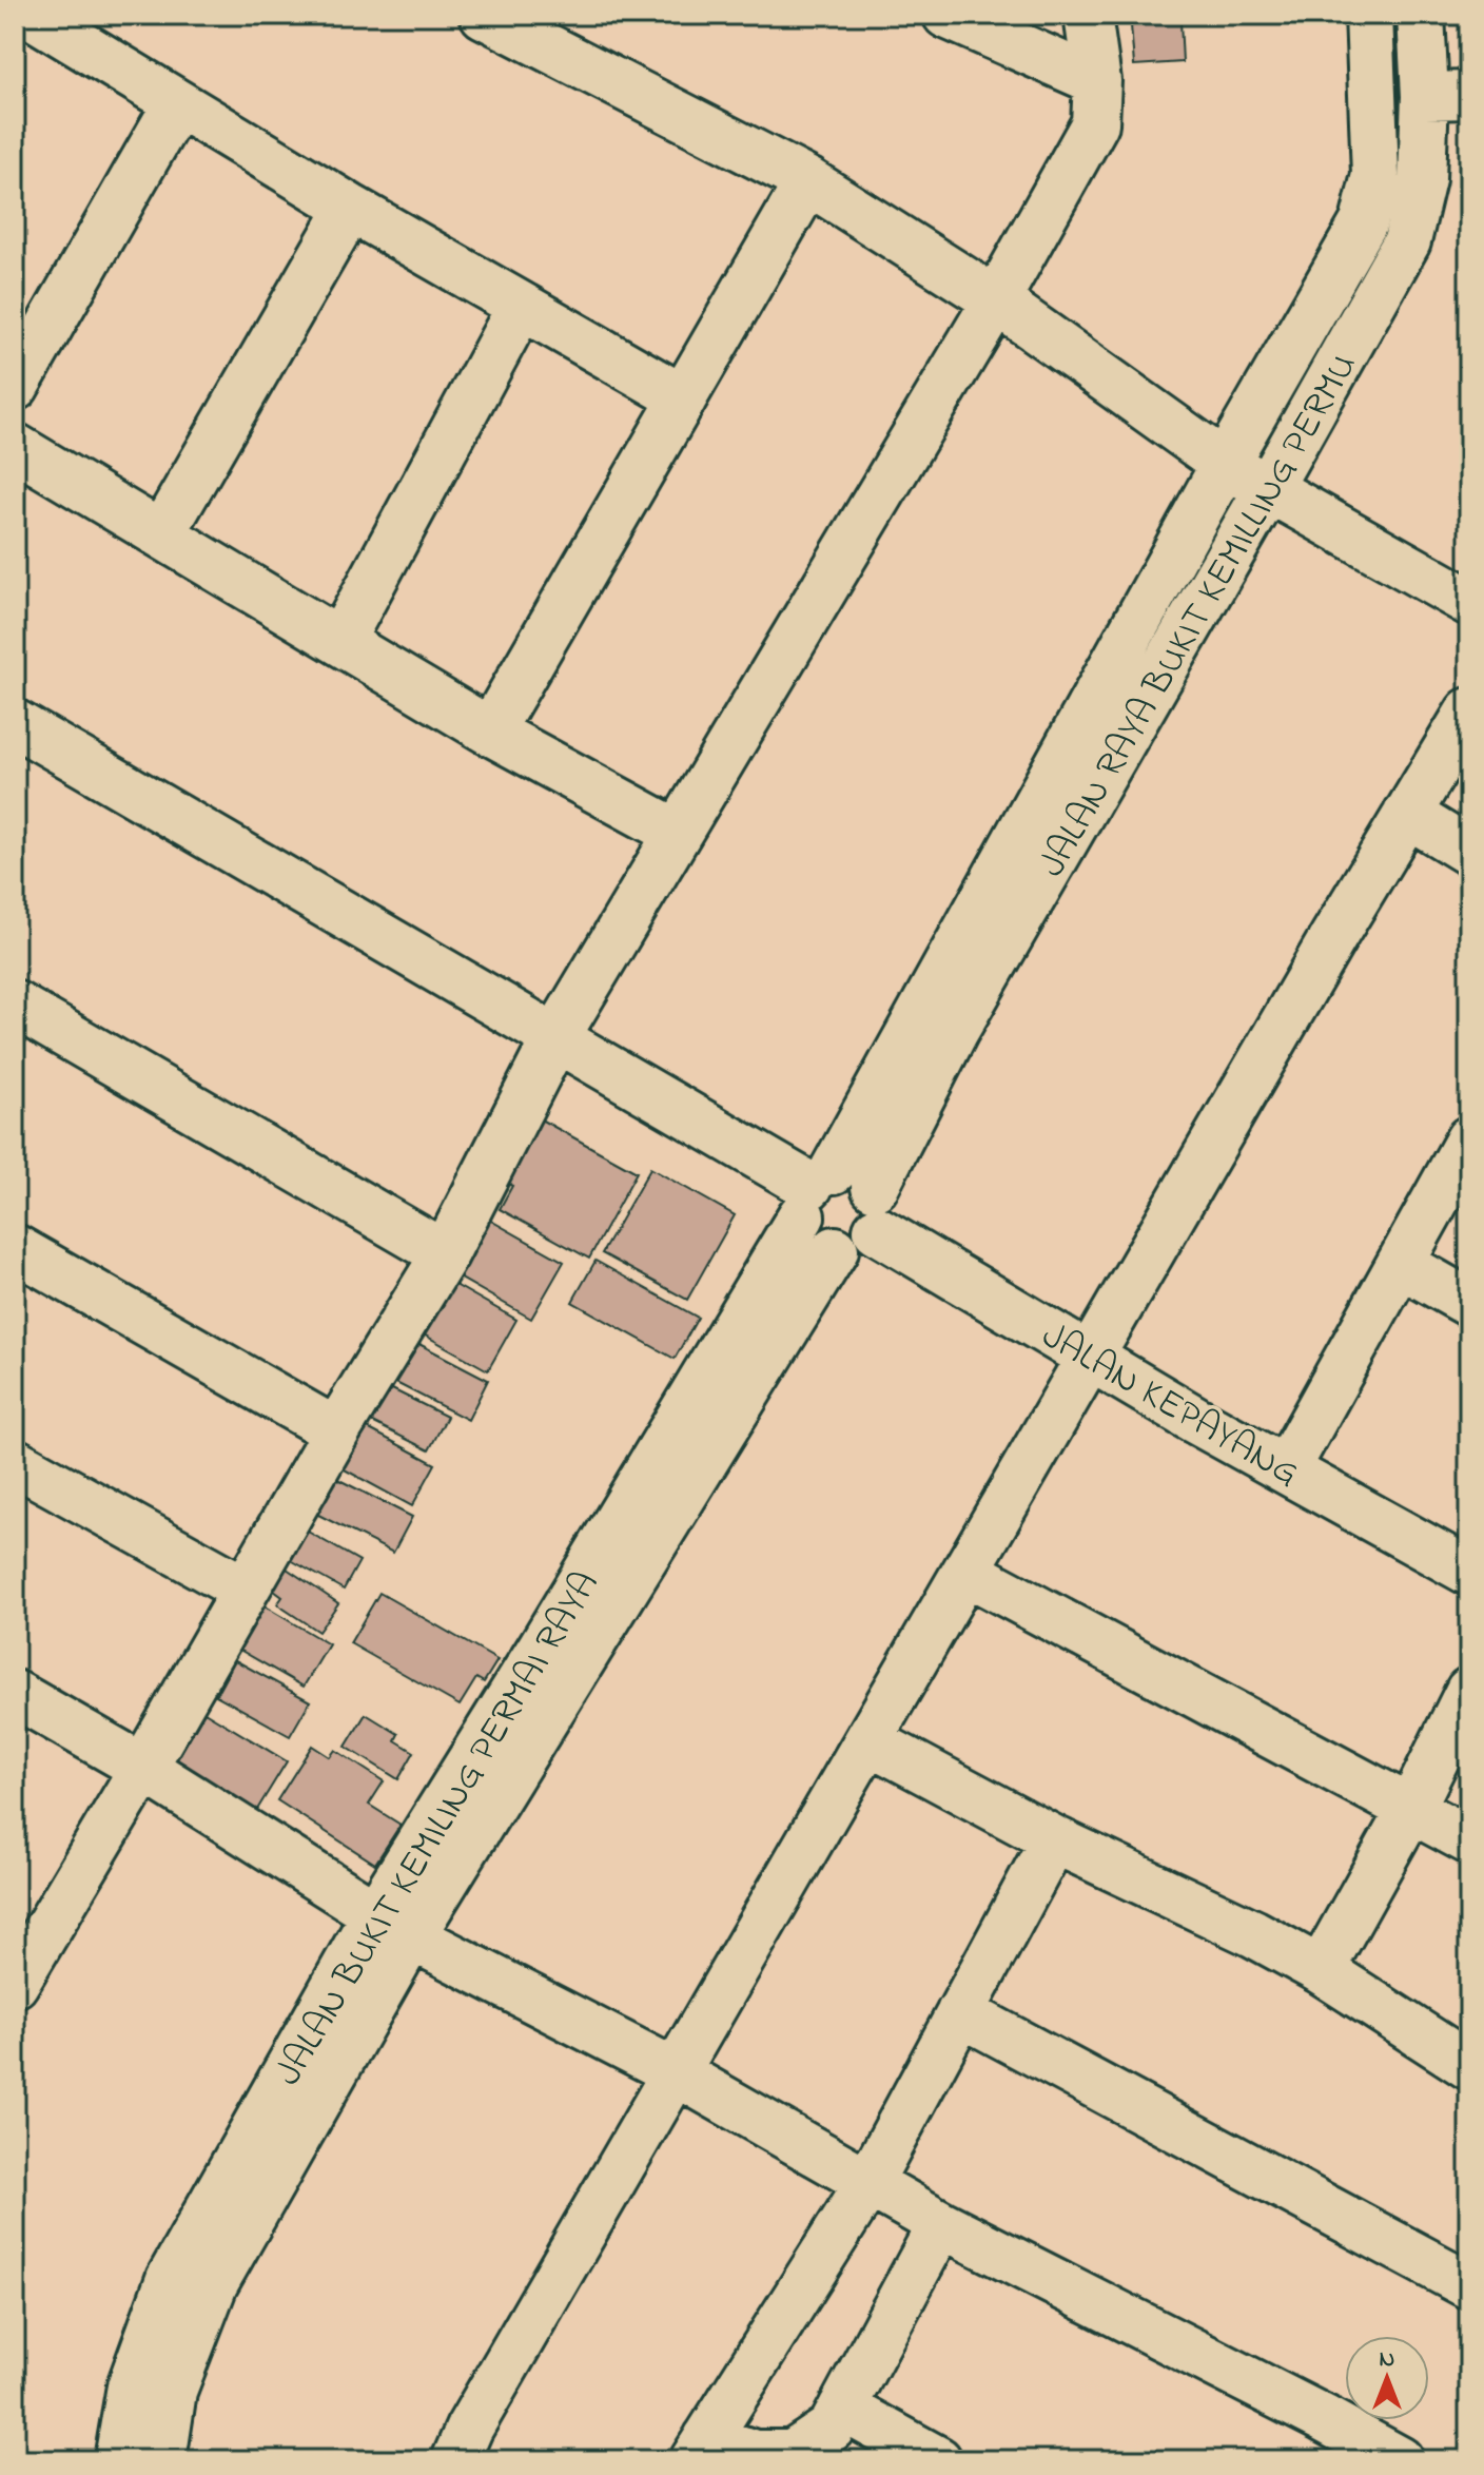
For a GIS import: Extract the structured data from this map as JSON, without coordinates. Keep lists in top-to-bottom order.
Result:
{
  "streets": {
    "street": ["JALAN RAYA BUKIT KEMILLING PERMU", "JALAN KEPAYANG", "JALAN BUKIT KEMILING PERMAI RAYA"]
  },
  "crossings": [
    ["JALAN RAYA BUKIT KEMILLING PERMU", "JALAN KEPAYANG"],
    ["JALAN RAYA BUKIT KEMILLING PERMU", "JALAN BUKIT KEMILING PERMAI RAYA"],
    ["JALAN KEPAYANG", "JALAN BUKIT KEMILING PERMAI RAYA"]
  ],
  "north": "top"
}
